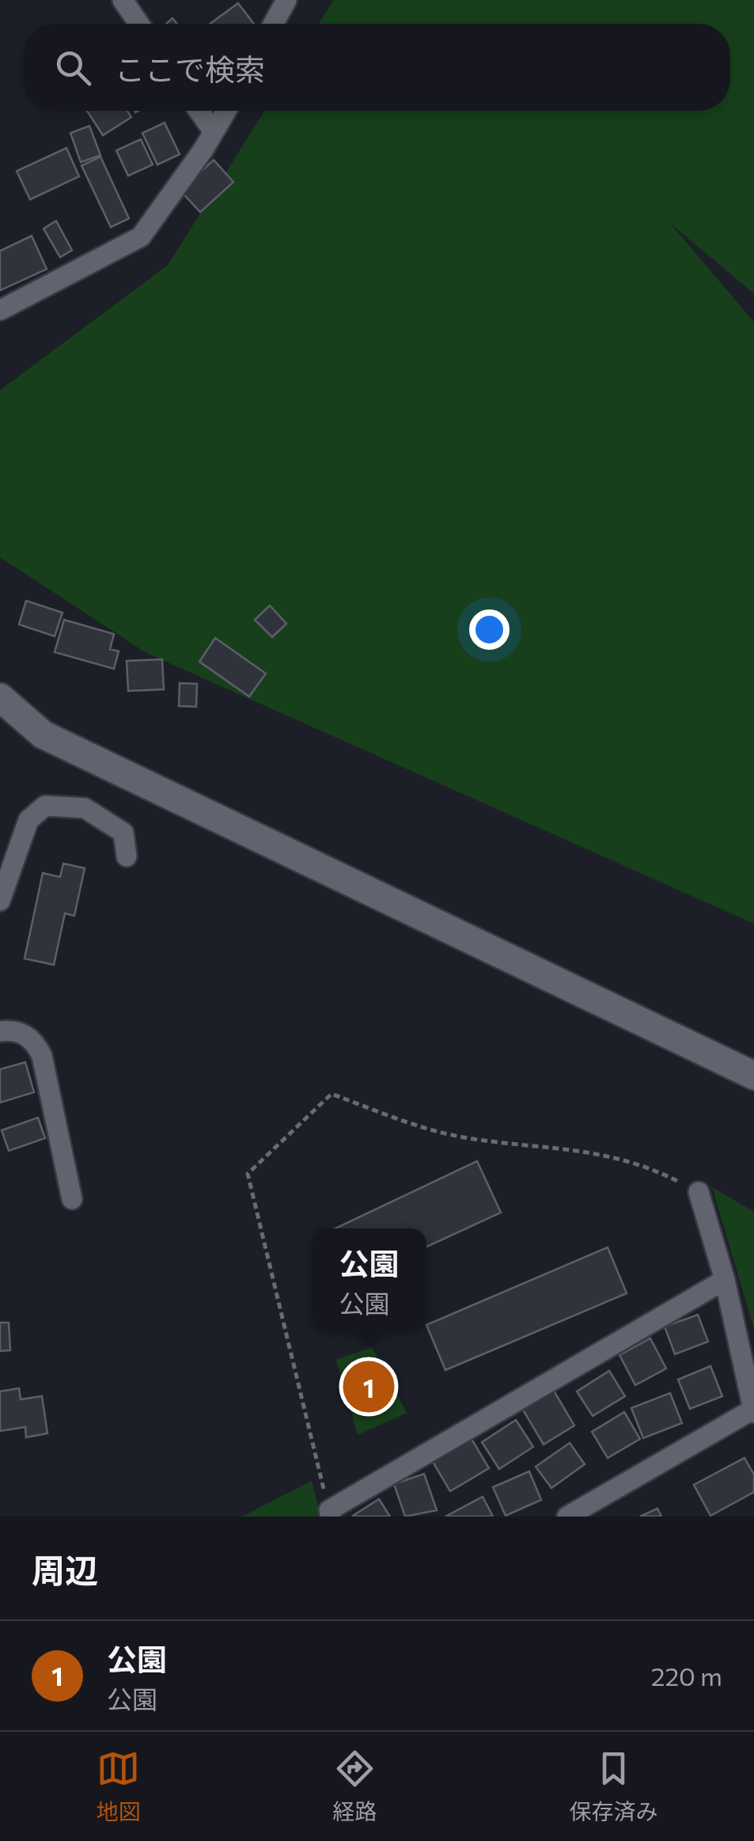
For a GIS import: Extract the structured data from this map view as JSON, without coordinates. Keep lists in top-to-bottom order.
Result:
{
  "page": {
    "search": "ここで検索",
    "popup": ["公園", "公園"],
    "pins": "1",
    "heading": "周辺",
    "list": [
      {
        "mark": "1",
        "name": "公園",
        "note": "公園",
        "value": "220 m"
      }
    ],
    "nav": ["地図", "経路", "保存済み"]
  }
}
